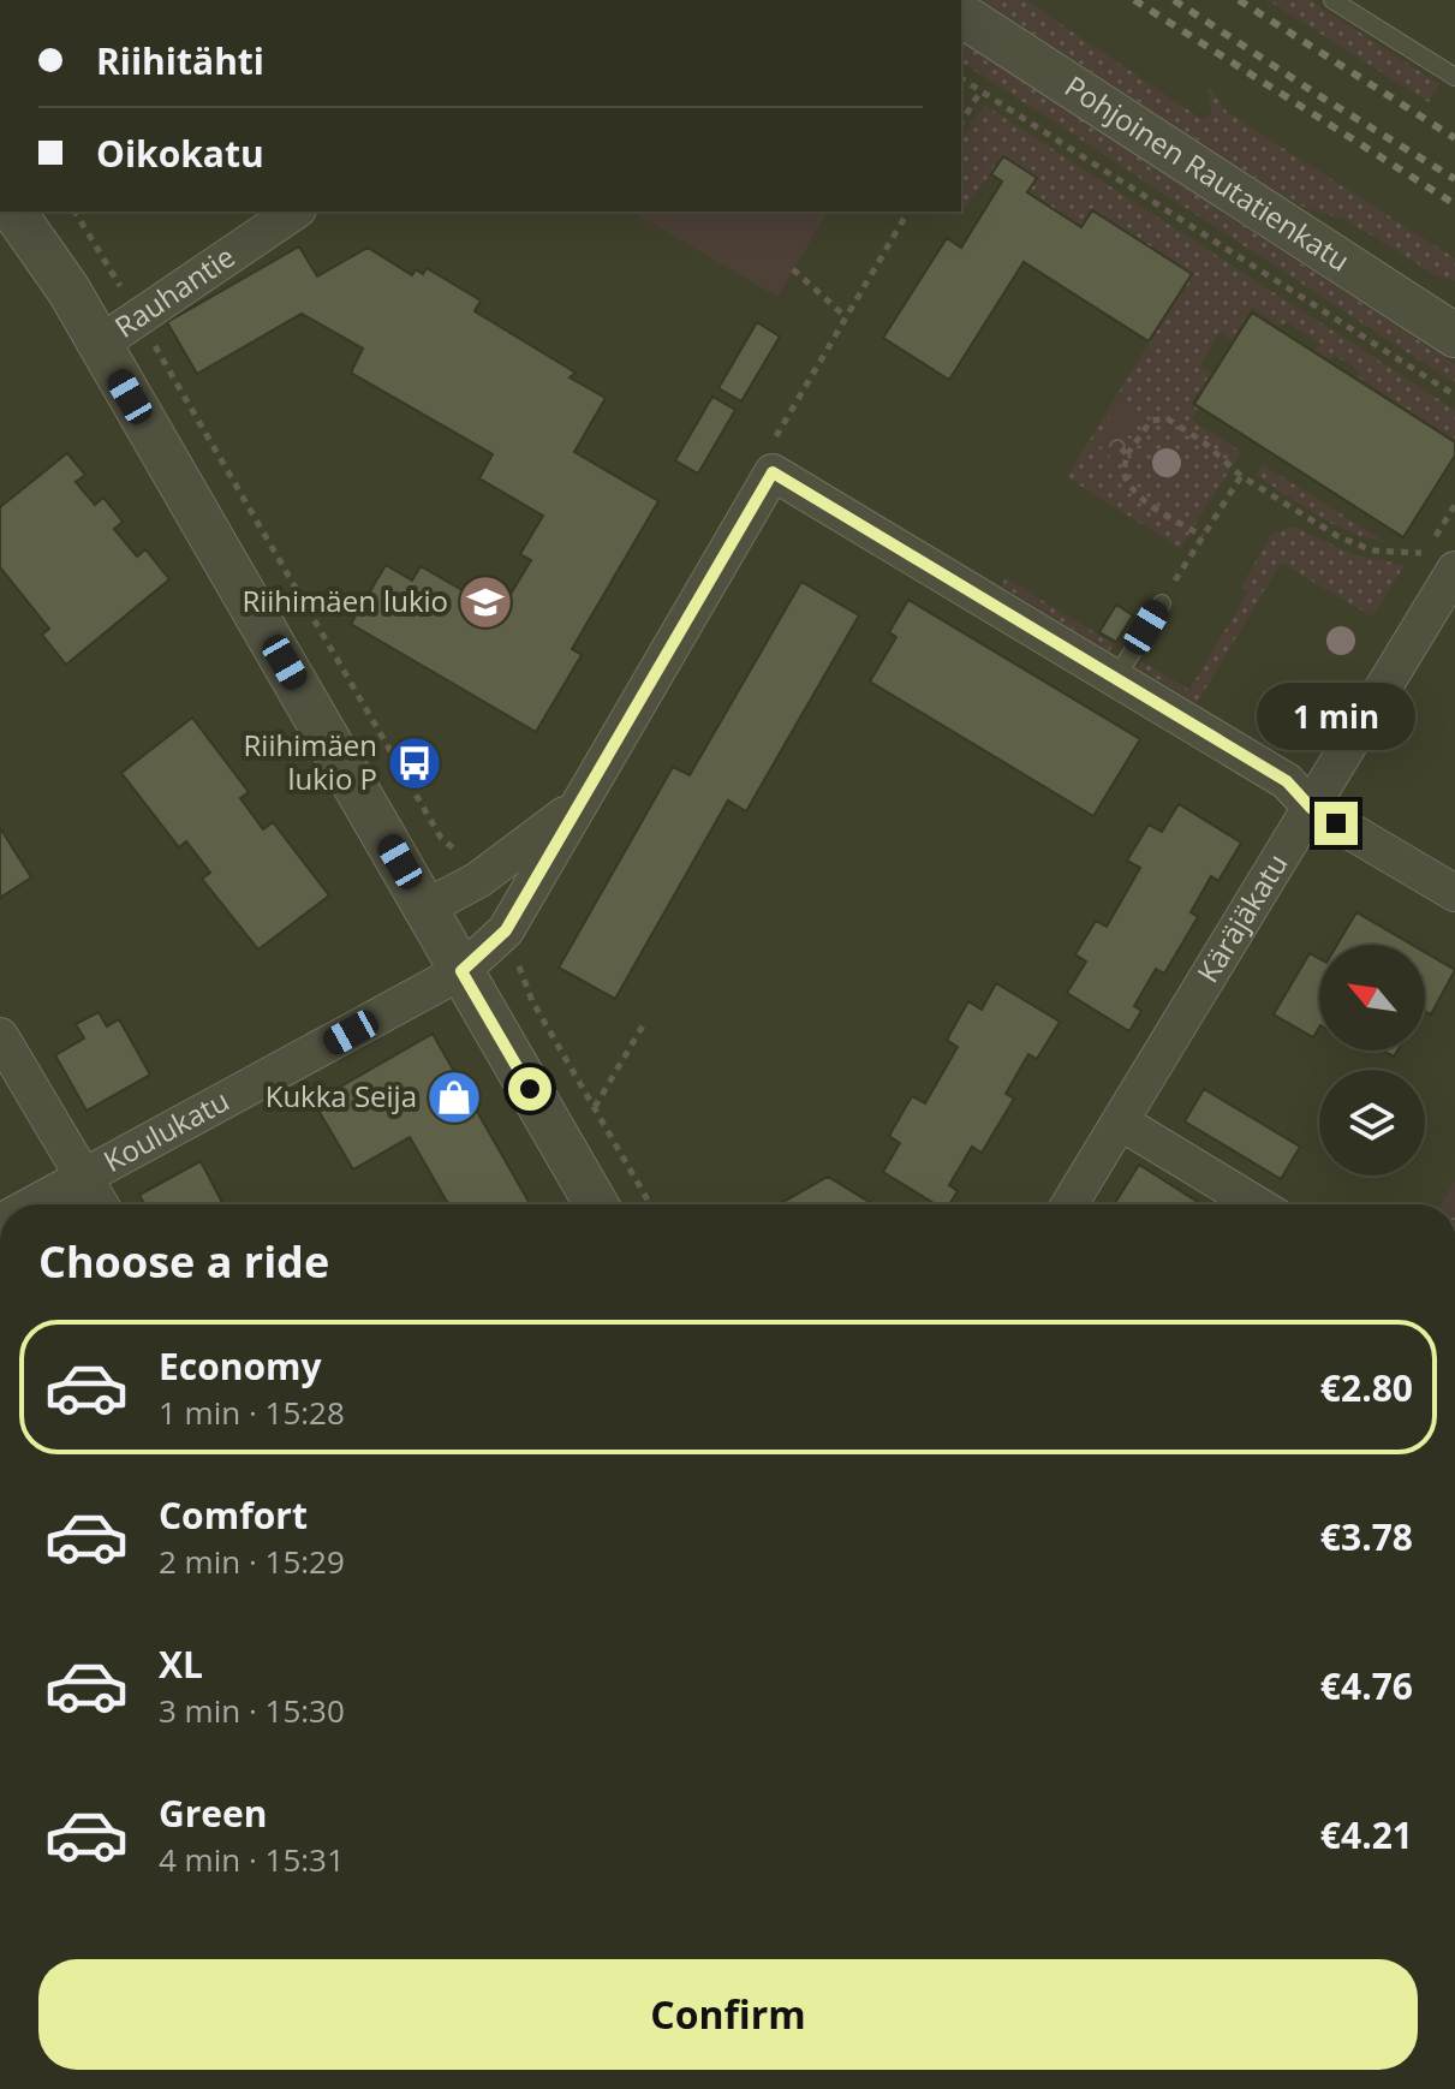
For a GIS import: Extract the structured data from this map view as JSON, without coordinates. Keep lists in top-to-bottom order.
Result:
{
  "streets": {
    "street": [
      "Pohjoinen Rautatienkatu",
      "Rauhantie",
      "Käräjäkatu",
      "Koulukatu"
    ]
  },
  "places": {
    "school or university": ["Riihimäen lukio"],
    "bus stop": ["Riihimäen lukio P"],
    "shop": ["Kukka Seija"]
  },
  "north": "top left",
  "page": {
    "banner": ["Riihitähti", "Oikokatu"],
    "bubble": "1 min",
    "heading": "Choose a ride",
    "list": [
      {
        "name": "Economy",
        "note": "1 min · 15:28",
        "value": "€2.80"
      },
      {
        "name": "Comfort",
        "note": "2 min · 15:29",
        "value": "€3.78"
      },
      {
        "name": "XL",
        "note": "3 min · 15:30",
        "value": "€4.76"
      },
      {
        "name": "Green",
        "note": "4 min · 15:31",
        "value": "€4.21"
      }
    ],
    "buttons": "Confirm"
  }
}
